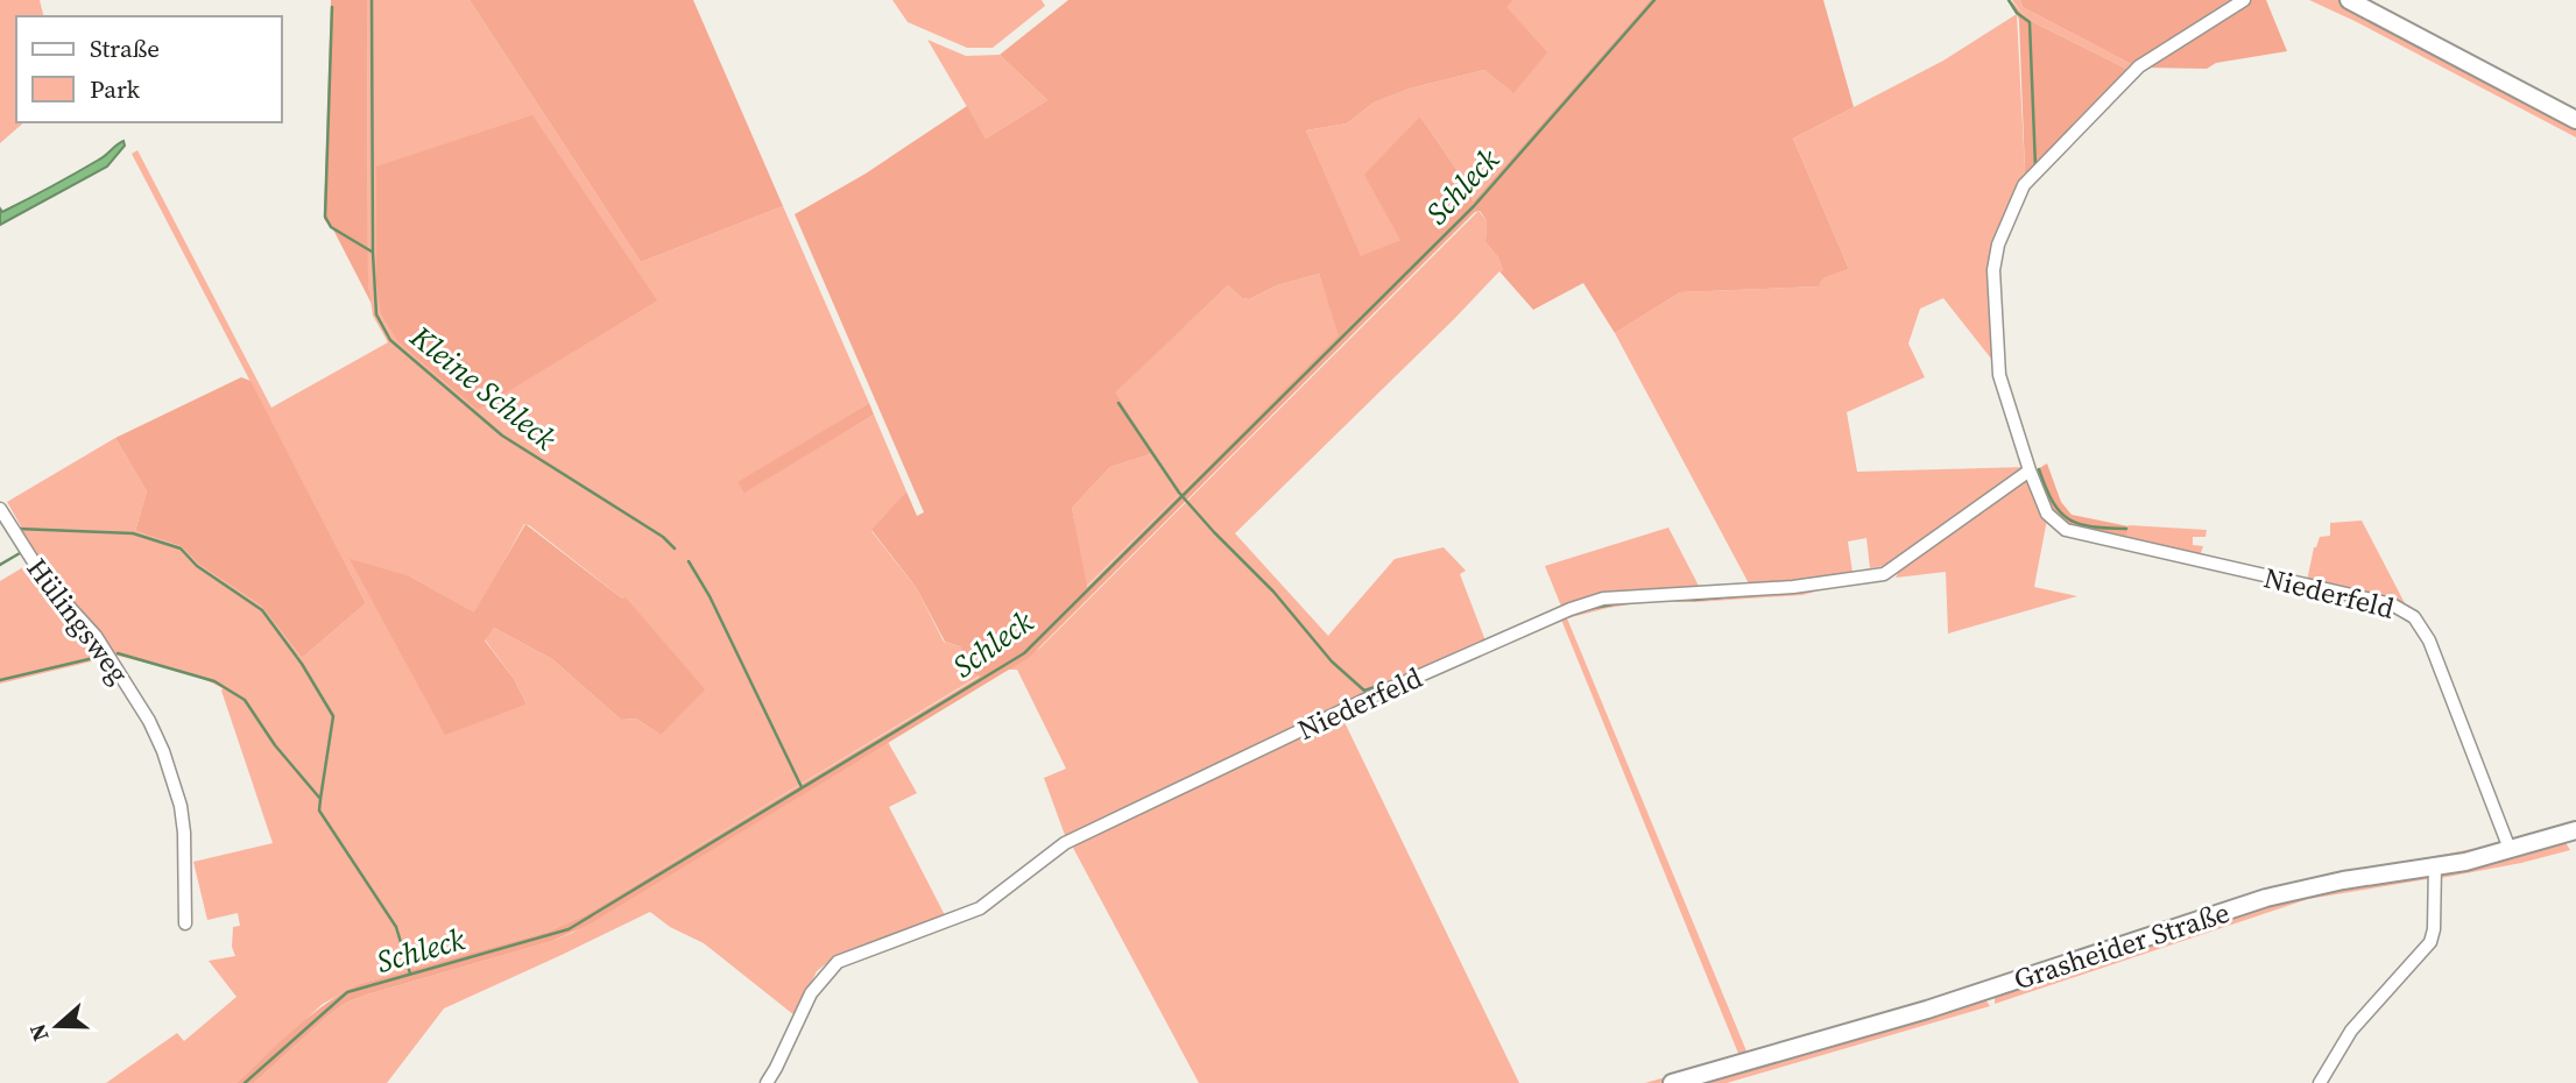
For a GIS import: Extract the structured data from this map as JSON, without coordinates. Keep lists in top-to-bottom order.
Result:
{
  "streets": {
    "street": ["Niederfeld", "Hülingsweg", "Grasheider Straße"]
  },
  "crossings": [
    ["Niederfeld", "Grasheider Straße"]
  ],
  "water": ["Schleck", "Kleine Schleck"],
  "legend": ["Straße", "Park"],
  "north": "left"
}
